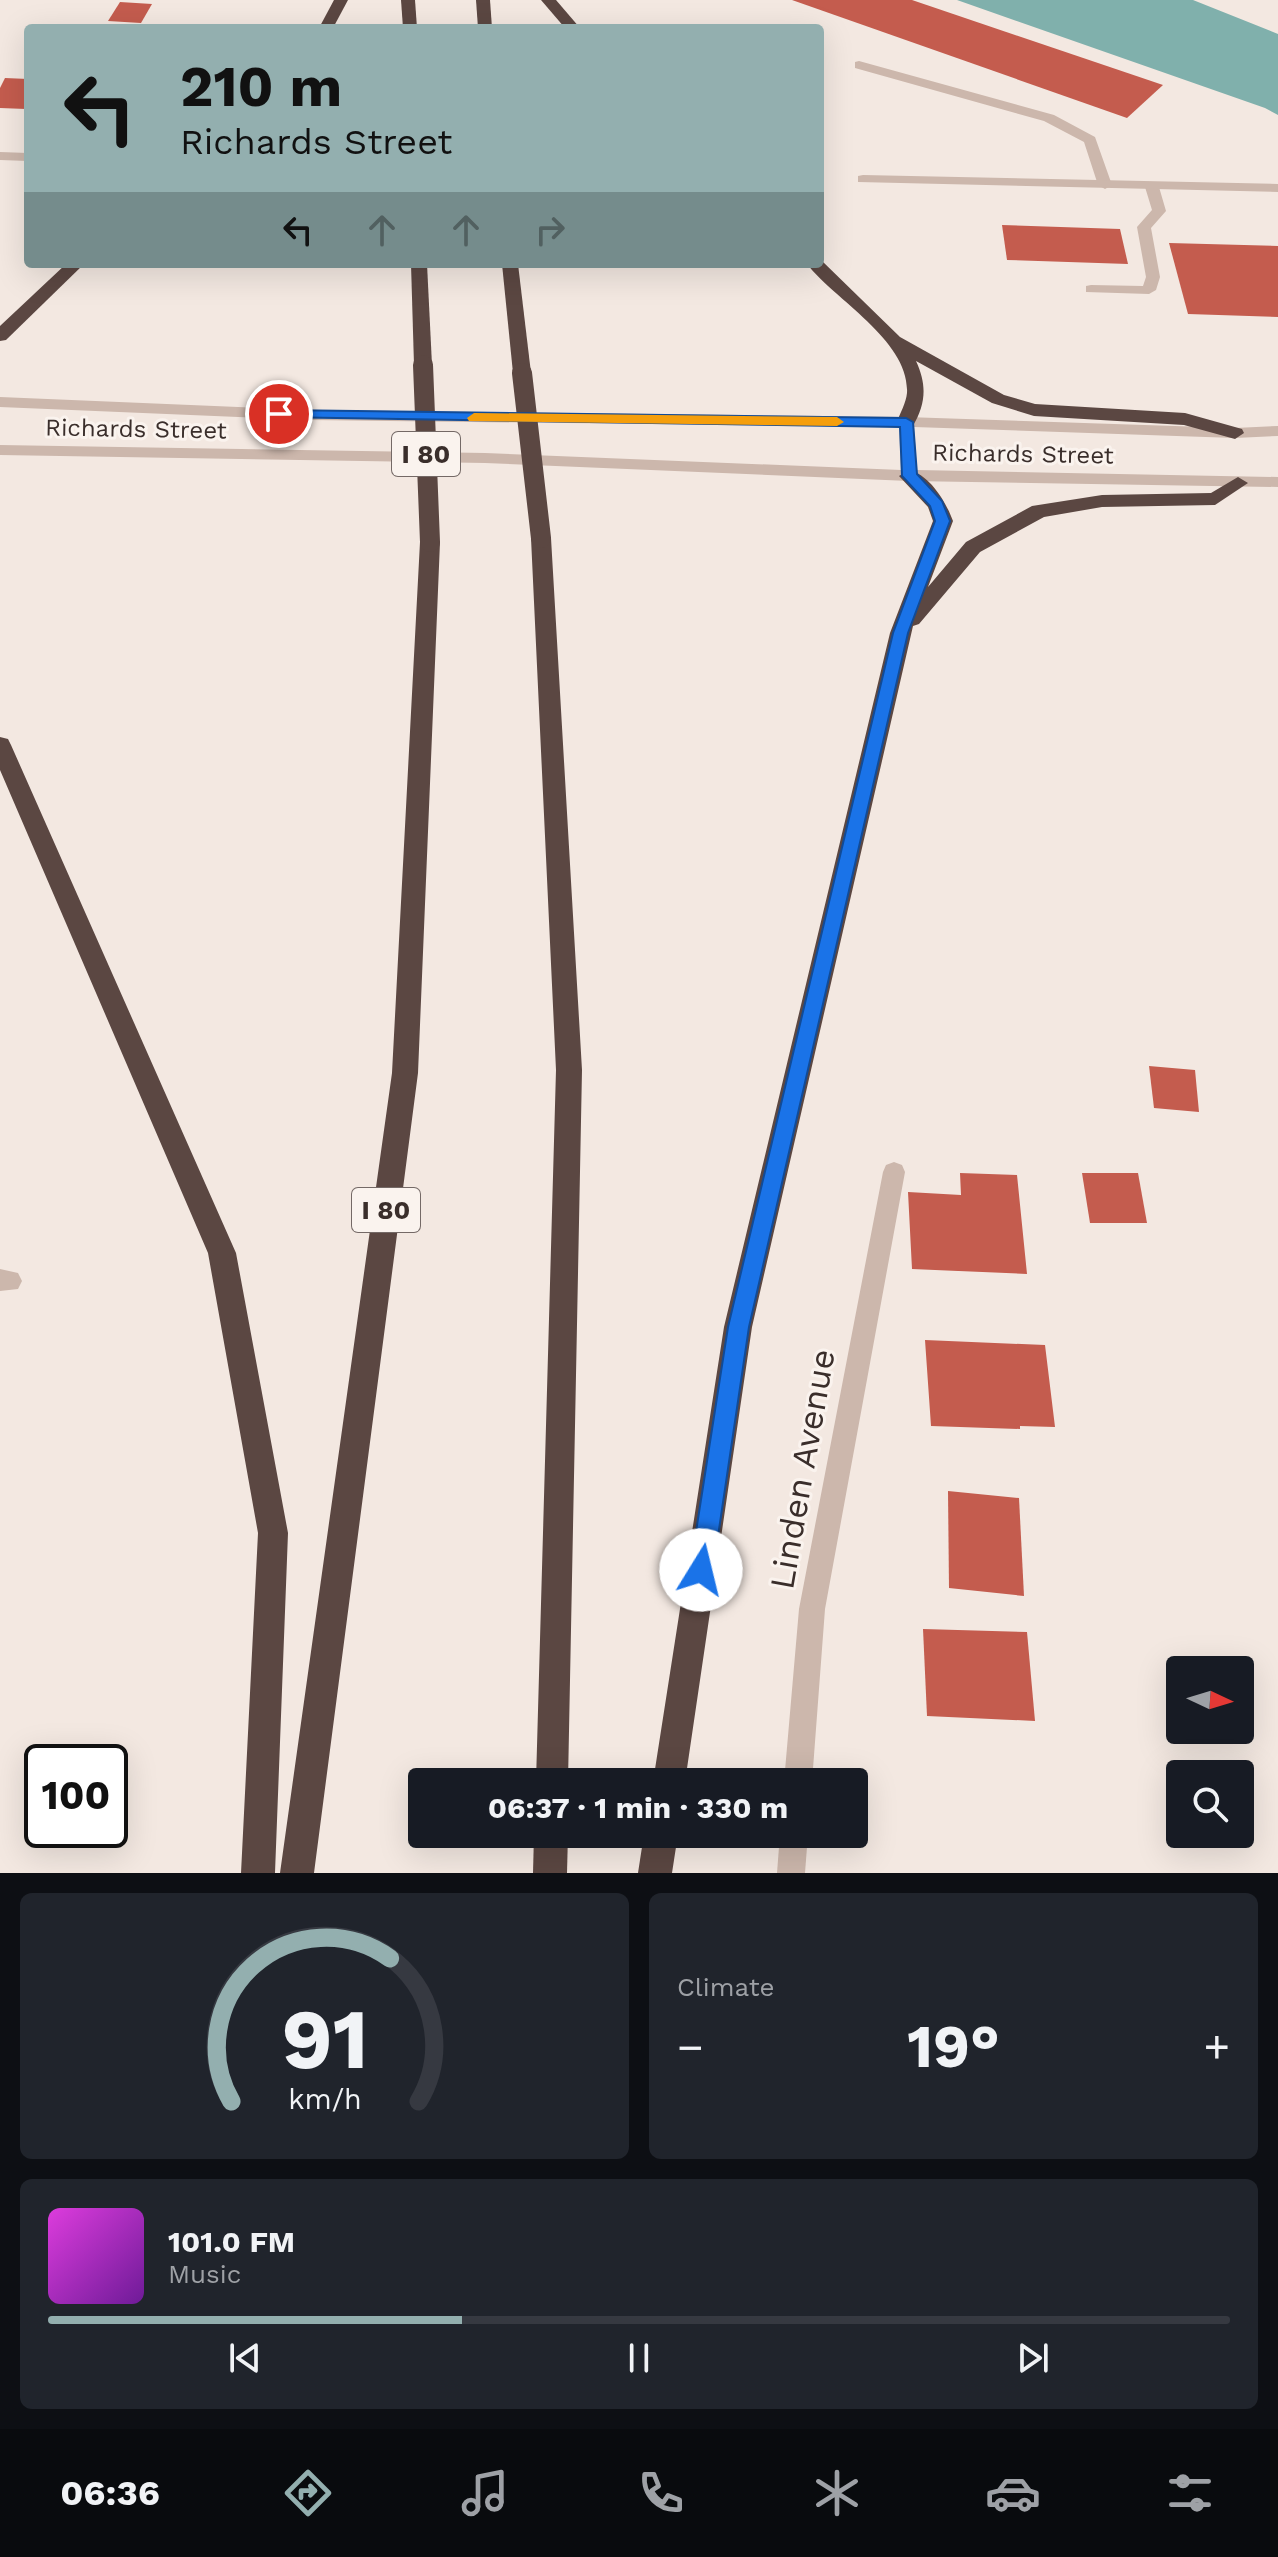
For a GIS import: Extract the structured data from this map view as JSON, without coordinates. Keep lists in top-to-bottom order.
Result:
{
  "streets": {
    "highway": ["I 80"],
    "street": ["Richards Street", "Linden Avenue"]
  },
  "north": "right",
  "page": {
    "turn": ["210 m", "Richards Street"],
    "limit": "100",
    "trip": "06:37 · 1 min · 330 m",
    "tile": "Climate",
    "heat": ["−", "19°", "+"],
    "song": ["101.0 FM", "Music"],
    "tabs": "06:36",
    "gauge": ["91", "km/h"]
  }
}
